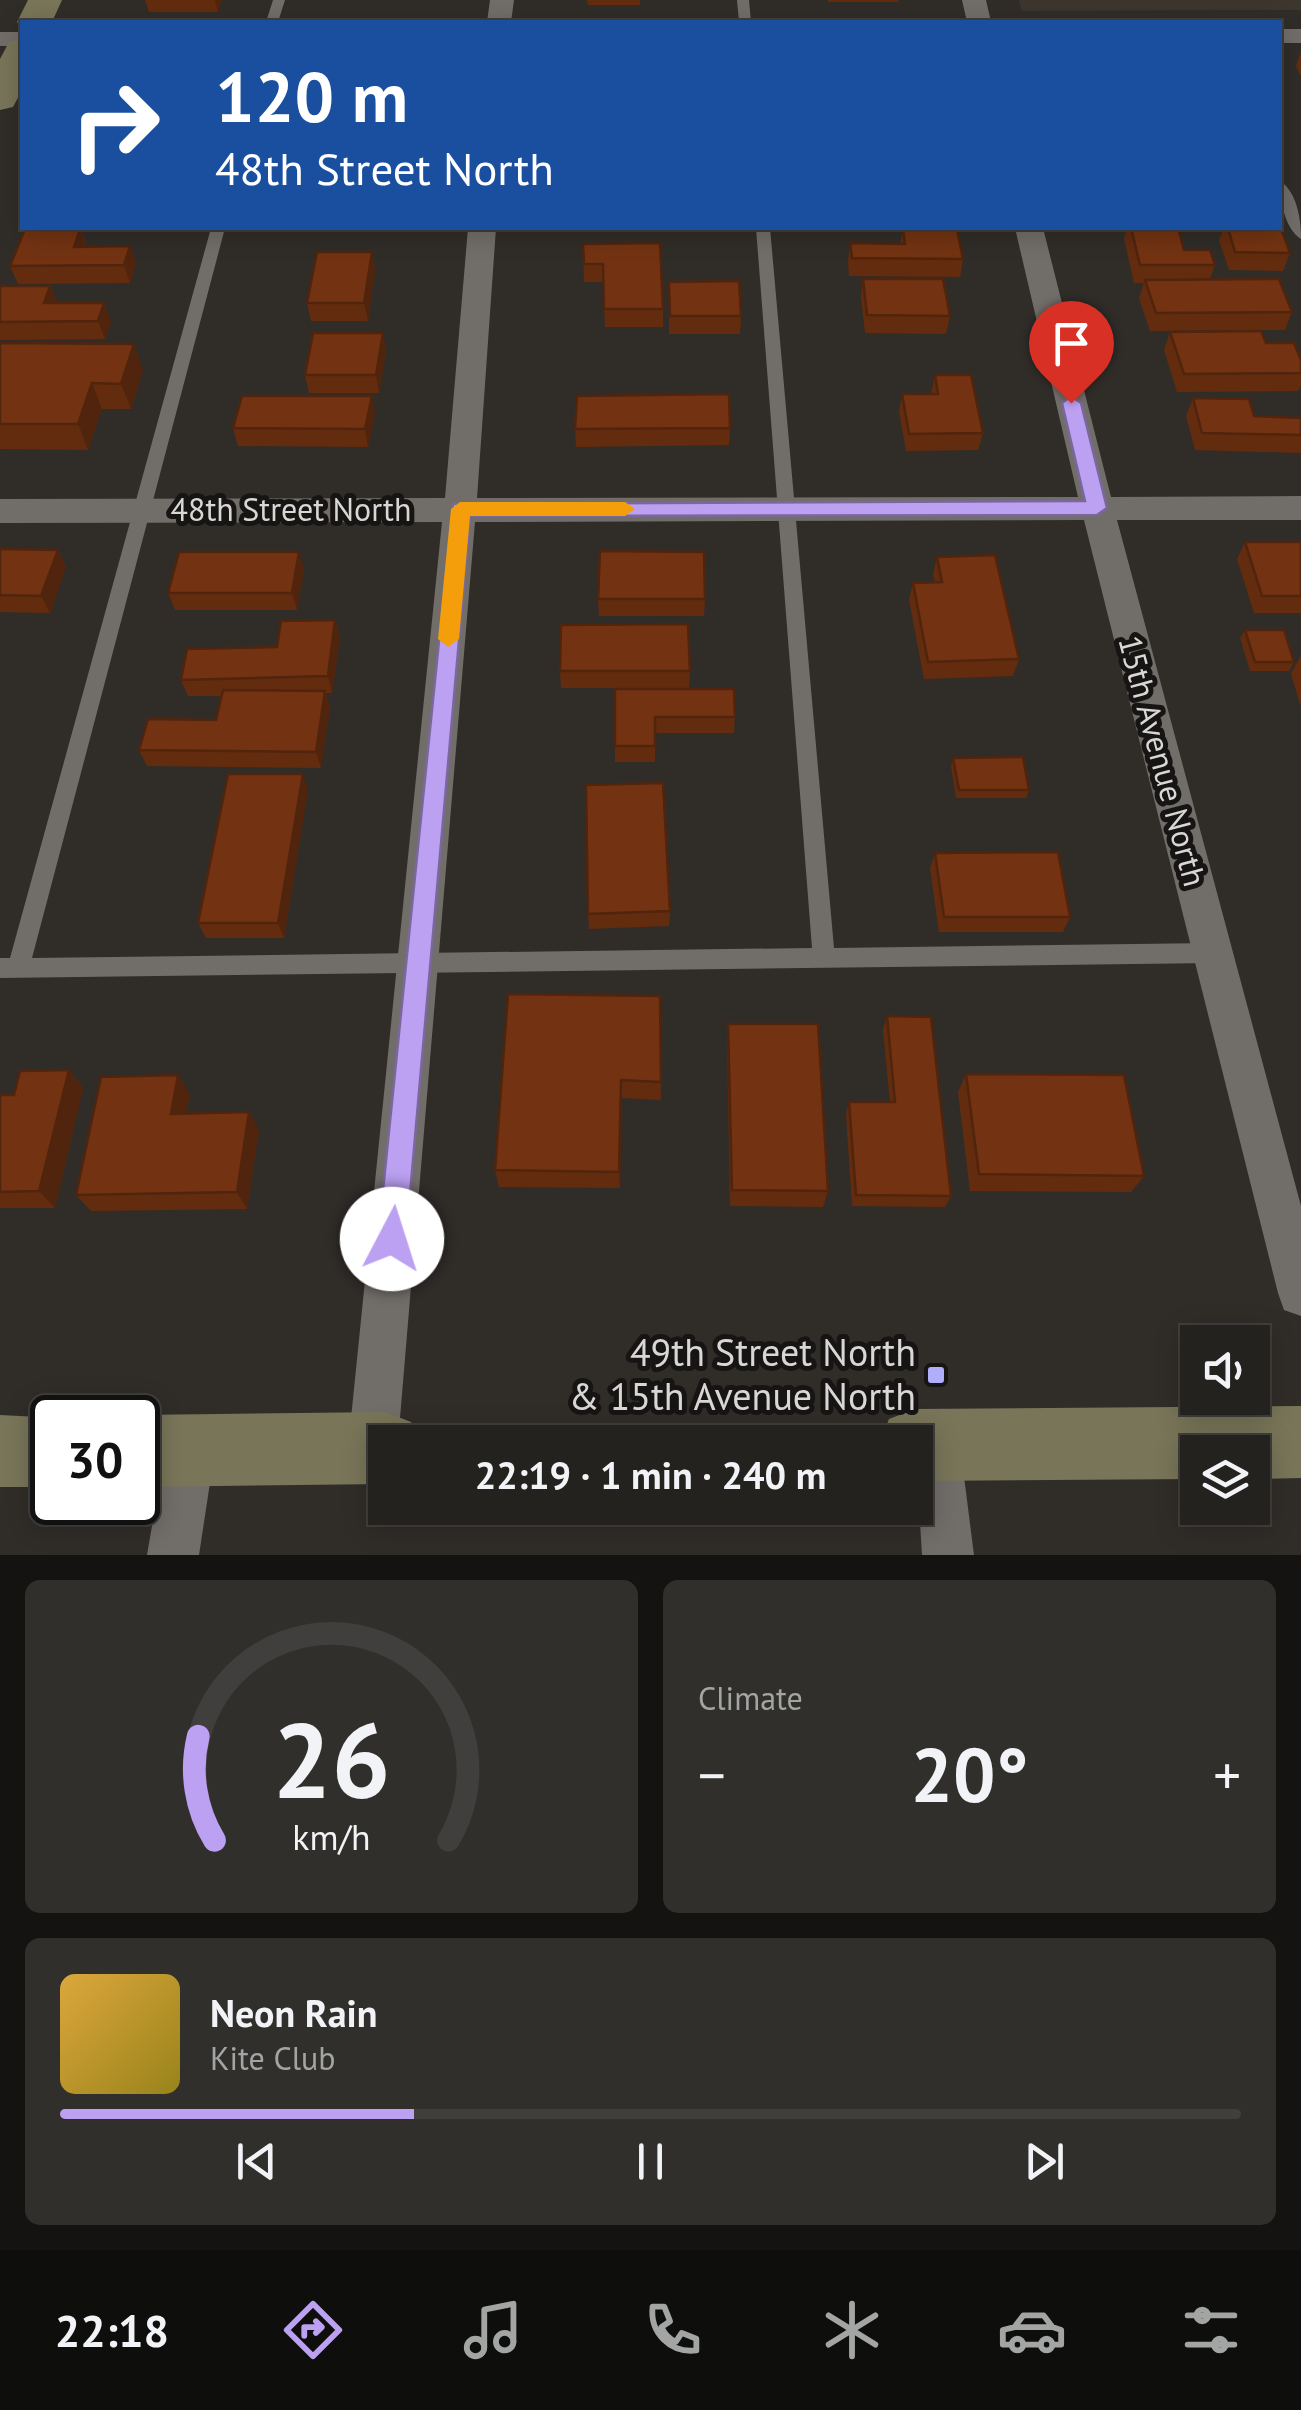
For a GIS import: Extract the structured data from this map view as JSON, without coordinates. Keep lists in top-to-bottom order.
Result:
{
  "streets": {
    "street": ["48th Street North", "15th Avenue North"]
  },
  "crossings": [
    ["48th Street North", "15th Avenue North"]
  ],
  "places": {
    "transit": ["49th Street North & 15th Avenue North"]
  },
  "page": {
    "turn": ["120 m", "48th Street North"],
    "limit": "30",
    "trip": "22:19 · 1 min · 240 m",
    "tile": "Climate",
    "heat": ["−", "20°", "+"],
    "song": ["Neon Rain", "Kite Club"],
    "tabs": "22:18",
    "gauge": ["26", "km/h"]
  }
}
